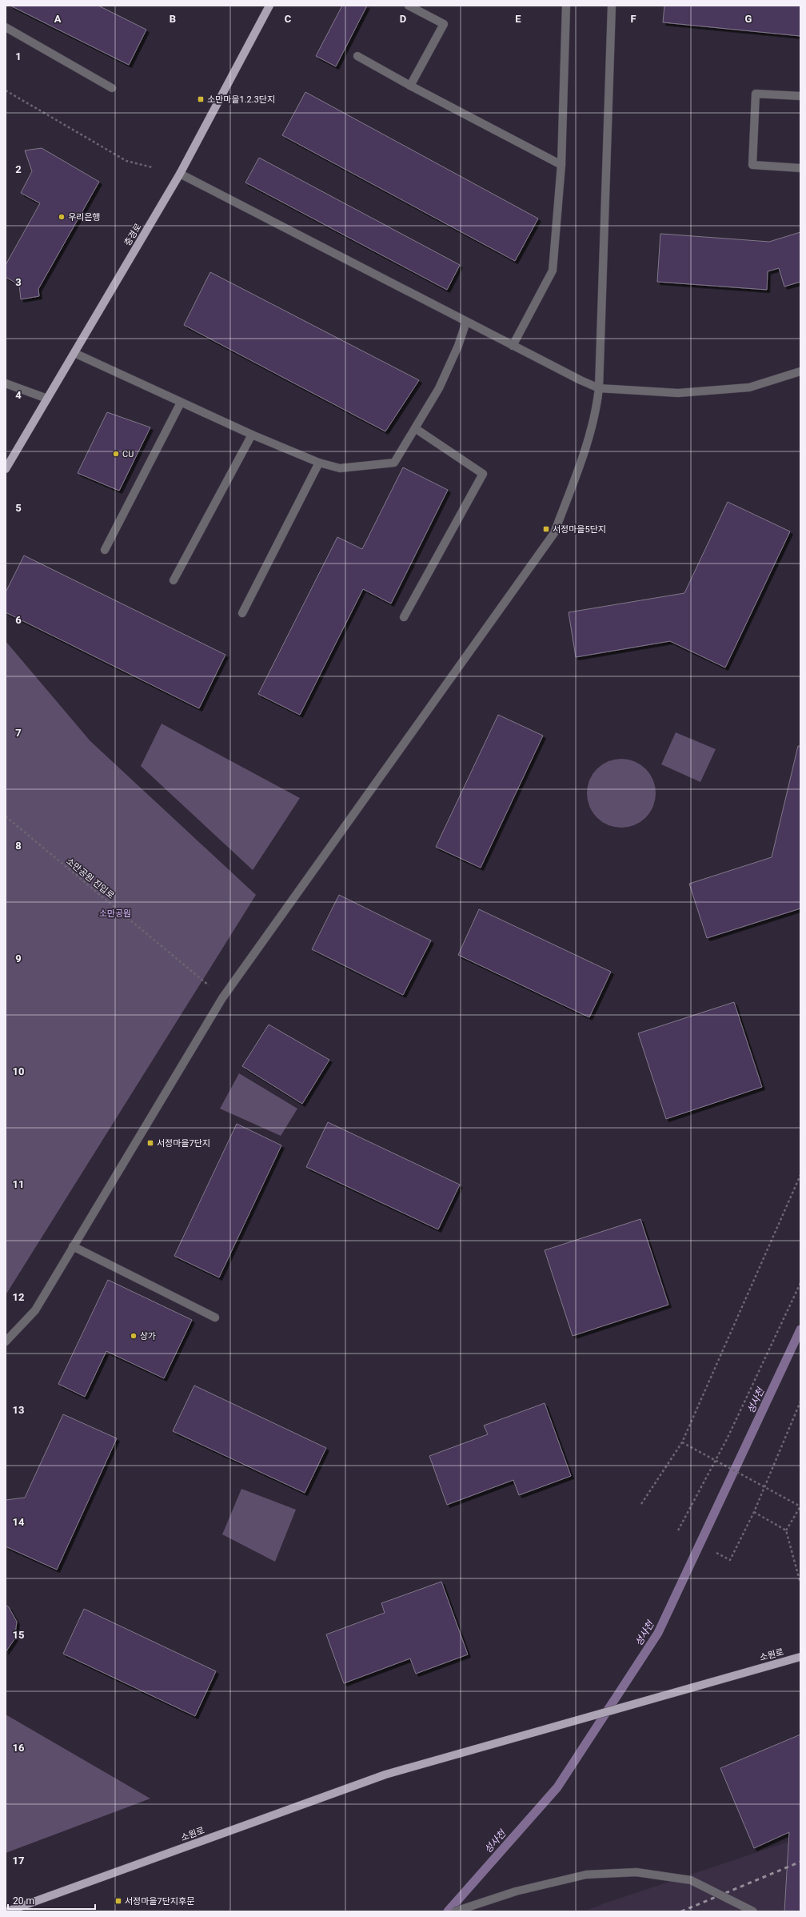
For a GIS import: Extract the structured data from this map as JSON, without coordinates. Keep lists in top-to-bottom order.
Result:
{
  "streets": {
    "main road": ["충경로", "소원로"],
    "path": ["소만공원 진입로"]
  },
  "water": ["성사천"],
  "parks": ["소만공원"],
  "places": {
    "transit": [
      "소만마을1.2.3단지",
      "서정마을5단지",
      "서정마을7단지",
      "서정마을7단지후문"
    ],
    "other": ["우리은행", "CU", "상가"]
  },
  "scale_bar": "20 m",
  "grid": {
    "columns": [
      "A",
      "B",
      "C",
      "D",
      "E",
      "F",
      "G"
    ],
    "rows": [
      "1",
      "2",
      "3",
      "4",
      "5",
      "6",
      "7",
      "8",
      "9",
      "10",
      "11",
      "12",
      "13",
      "14",
      "15",
      "16",
      "17"
    ]
  }
}
